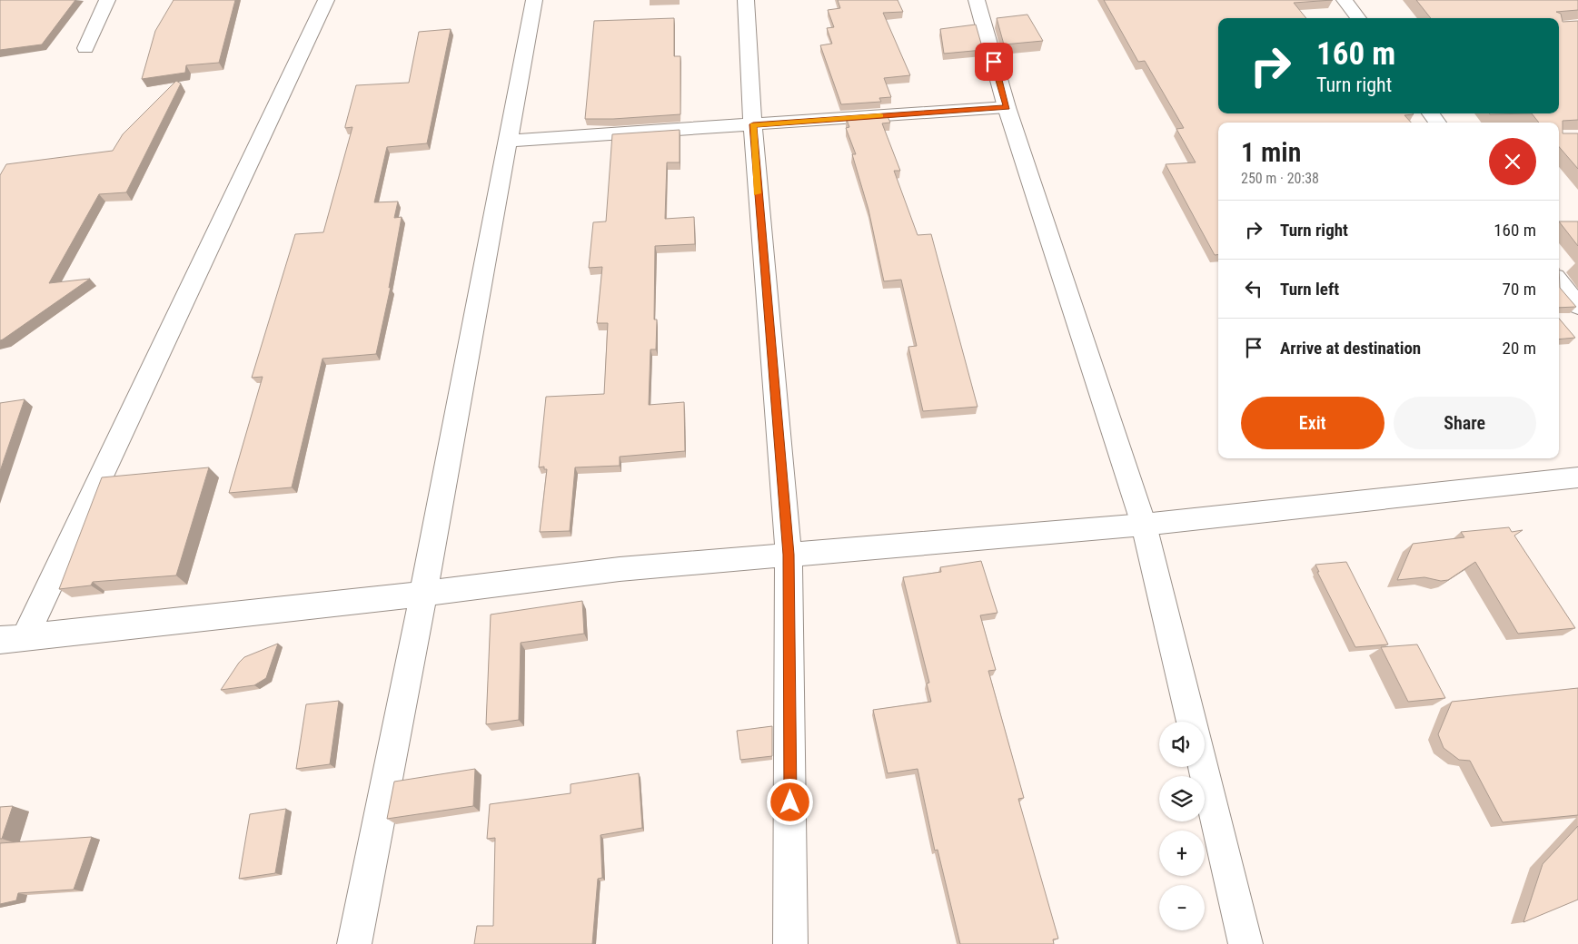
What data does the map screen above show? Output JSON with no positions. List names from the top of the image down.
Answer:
{
  "page": {
    "turn": ["160 m", "Turn right"],
    "heading": ["1 min", "250 m · 20:38"],
    "list": [
      {
        "name": "Turn right",
        "value": "160 m"
      },
      {
        "name": "Turn left",
        "value": "70 m"
      },
      {
        "name": "Arrive at destination",
        "value": "20 m"
      }
    ],
    "buttons": ["Exit", "Share"],
    "map_buttons": ["+", "−"]
  }
}
